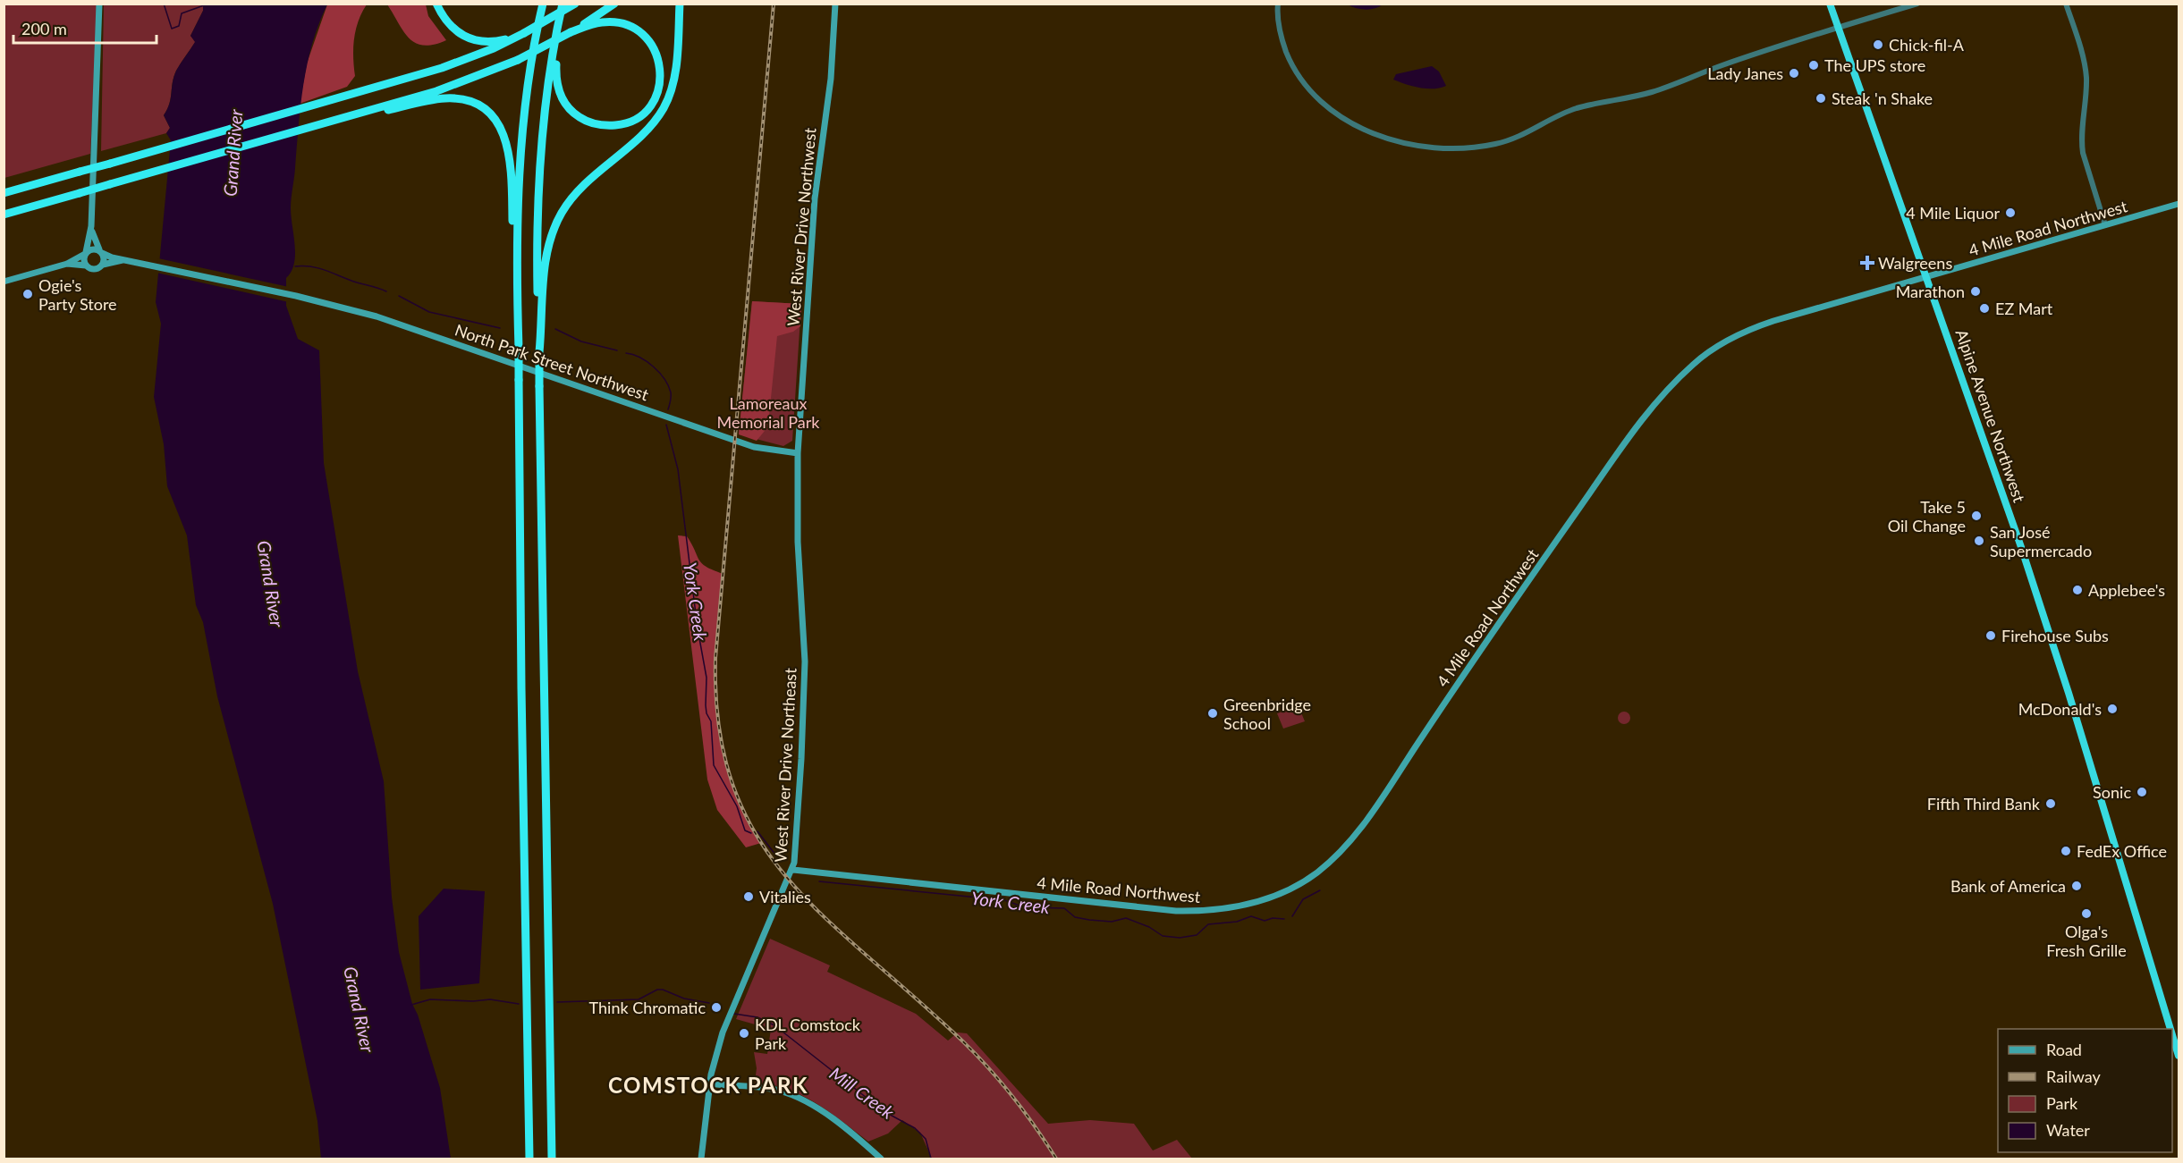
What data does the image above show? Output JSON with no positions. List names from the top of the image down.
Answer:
{
  "streets": {
    "highway": ["Alpine Avenue Northwest"],
    "main road": [
      "West River Drive Northwest",
      "4 Mile Road Northwest",
      "North Park Street Northwest",
      "West River Drive Northeast"
    ]
  },
  "crossings": [
    ["West River Drive Northwest", "North Park Street Northwest"],
    ["West River Drive Northwest", "West River Drive Northeast"],
    ["4 Mile Road Northwest", "Alpine Avenue Northwest"],
    ["4 Mile Road Northwest", "West River Drive Northeast"],
    ["North Park Street Northwest", "West River Drive Northeast"]
  ],
  "districts": ["COMSTOCK PARK"],
  "water": ["Grand River", "York Creek", "Mill Creek"],
  "parks": ["Lamoreaux Memorial Park"],
  "places": {
    "other": [
      "Chick-fil-A",
      "The UPS store",
      "Lady Janes",
      "Steak 'n Shake",
      "4 Mile Liquor",
      "Marathon",
      "Ogie's Party Store",
      "EZ Mart",
      "Take 5 Oil Change",
      "San José Supermercado",
      "Applebee's",
      "Firehouse Subs",
      "McDonald's",
      "Greenbridge School",
      "Sonic",
      "Fifth Third Bank",
      "FedEx Office",
      "Bank of America",
      "Vitalies",
      "Olga's Fresh Grille",
      "Think Chromatic",
      "KDL Comstock Park"
    ],
    "health": ["Walgreens"]
  },
  "legend": [
    "Road",
    "Railway",
    "Park",
    "Water"
  ],
  "scale_bar": "200 m"
}
